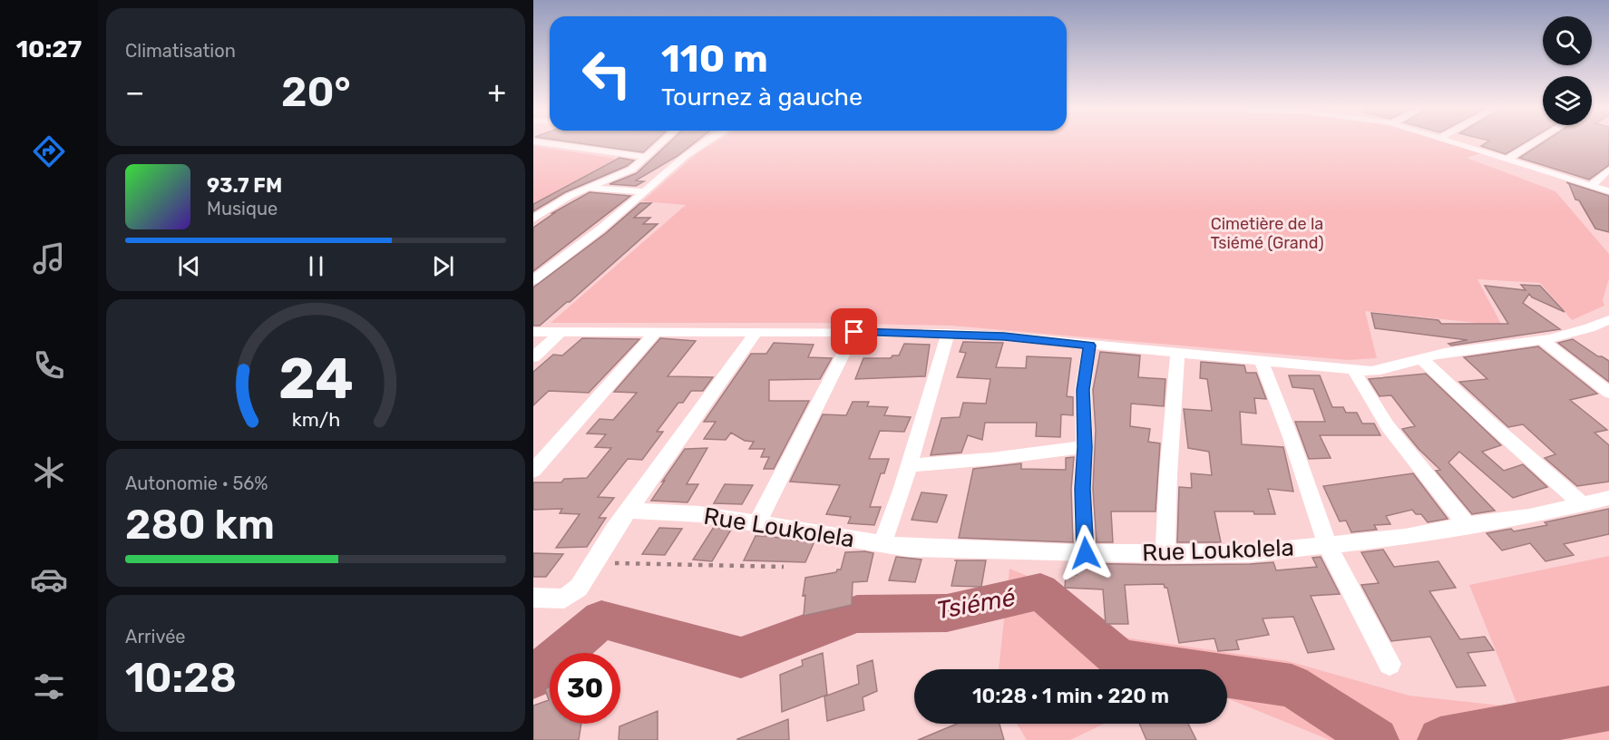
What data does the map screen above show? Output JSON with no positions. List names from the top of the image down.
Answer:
{
  "streets": {
    "street": ["Rue Loukolela"]
  },
  "water": ["Tsiémé"],
  "parks": ["Cimetière de la Tsiémé (Grand)"],
  "page": {
    "tabs": "10:27",
    "tile": [
      "Climatisation",
      ["Autonomie · 56%", "280 km"],
      ["Arrivée", "10:28"]
    ],
    "turn": ["110 m", "Tournez à gauche"],
    "heat": ["−", "20°", "+"],
    "song": ["93.7 FM", "Musique"],
    "limit": "30",
    "trip": "10:28 · 1 min · 220 m",
    "gauge": ["24", "km/h"]
  }
}
